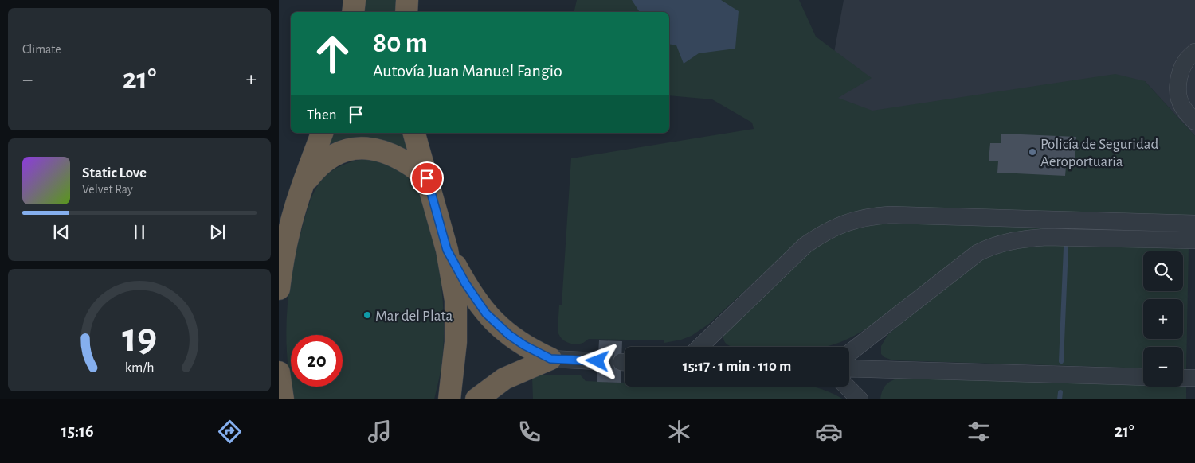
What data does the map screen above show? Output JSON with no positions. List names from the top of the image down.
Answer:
{
  "places": ["Policía de Seguridad Aeroportuaria", "Mar del Plata"],
  "page": {
    "tile": "Climate",
    "turn": ["80 m", "Autovía Juan Manuel Fangio"],
    "heat": ["−", "21°", "+"],
    "then": "Then",
    "song": ["Static Love", "Velvet Ray"],
    "map_buttons": ["+", "−"],
    "limit": "20",
    "trip": "15:17 · 1 min · 110 m",
    "tabs": ["15:16", "21°"],
    "gauge": ["19", "km/h"]
  }
}
